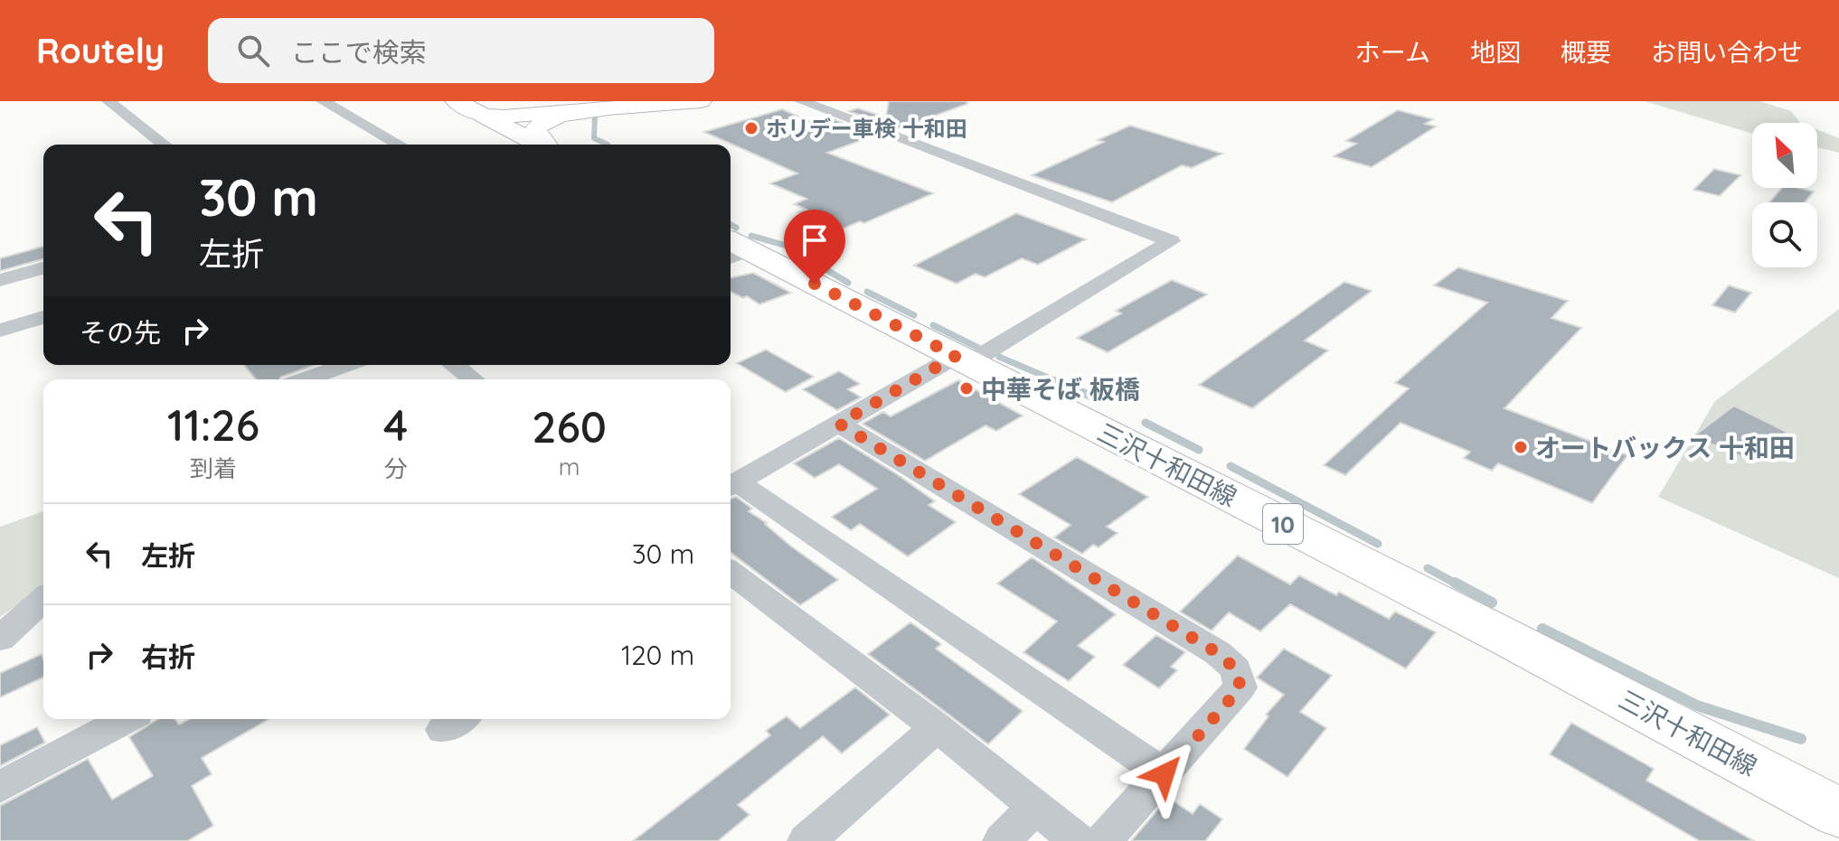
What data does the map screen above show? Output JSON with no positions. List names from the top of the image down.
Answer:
{
  "streets": {
    "main road": ["三沢十和田線", "10"]
  },
  "places": ["ホリデー車検 十和田", "中華そば 板橋", "オートバックス 十和田"],
  "north": "top left",
  "page": {
    "header": "Routely",
    "search": "ここで検索",
    "nav": [
      "ホーム",
      "地図",
      "概要",
      "お問い合わせ"
    ],
    "turn": ["30 m", "左折"],
    "then": "その先",
    "eta": [
      "11:26",
      "到着",
      "4",
      "分",
      "260",
      "m"
    ],
    "list": [
      {
        "name": "左折",
        "value": "30 m"
      },
      {
        "name": "右折",
        "value": "120 m"
      }
    ]
  }
}
